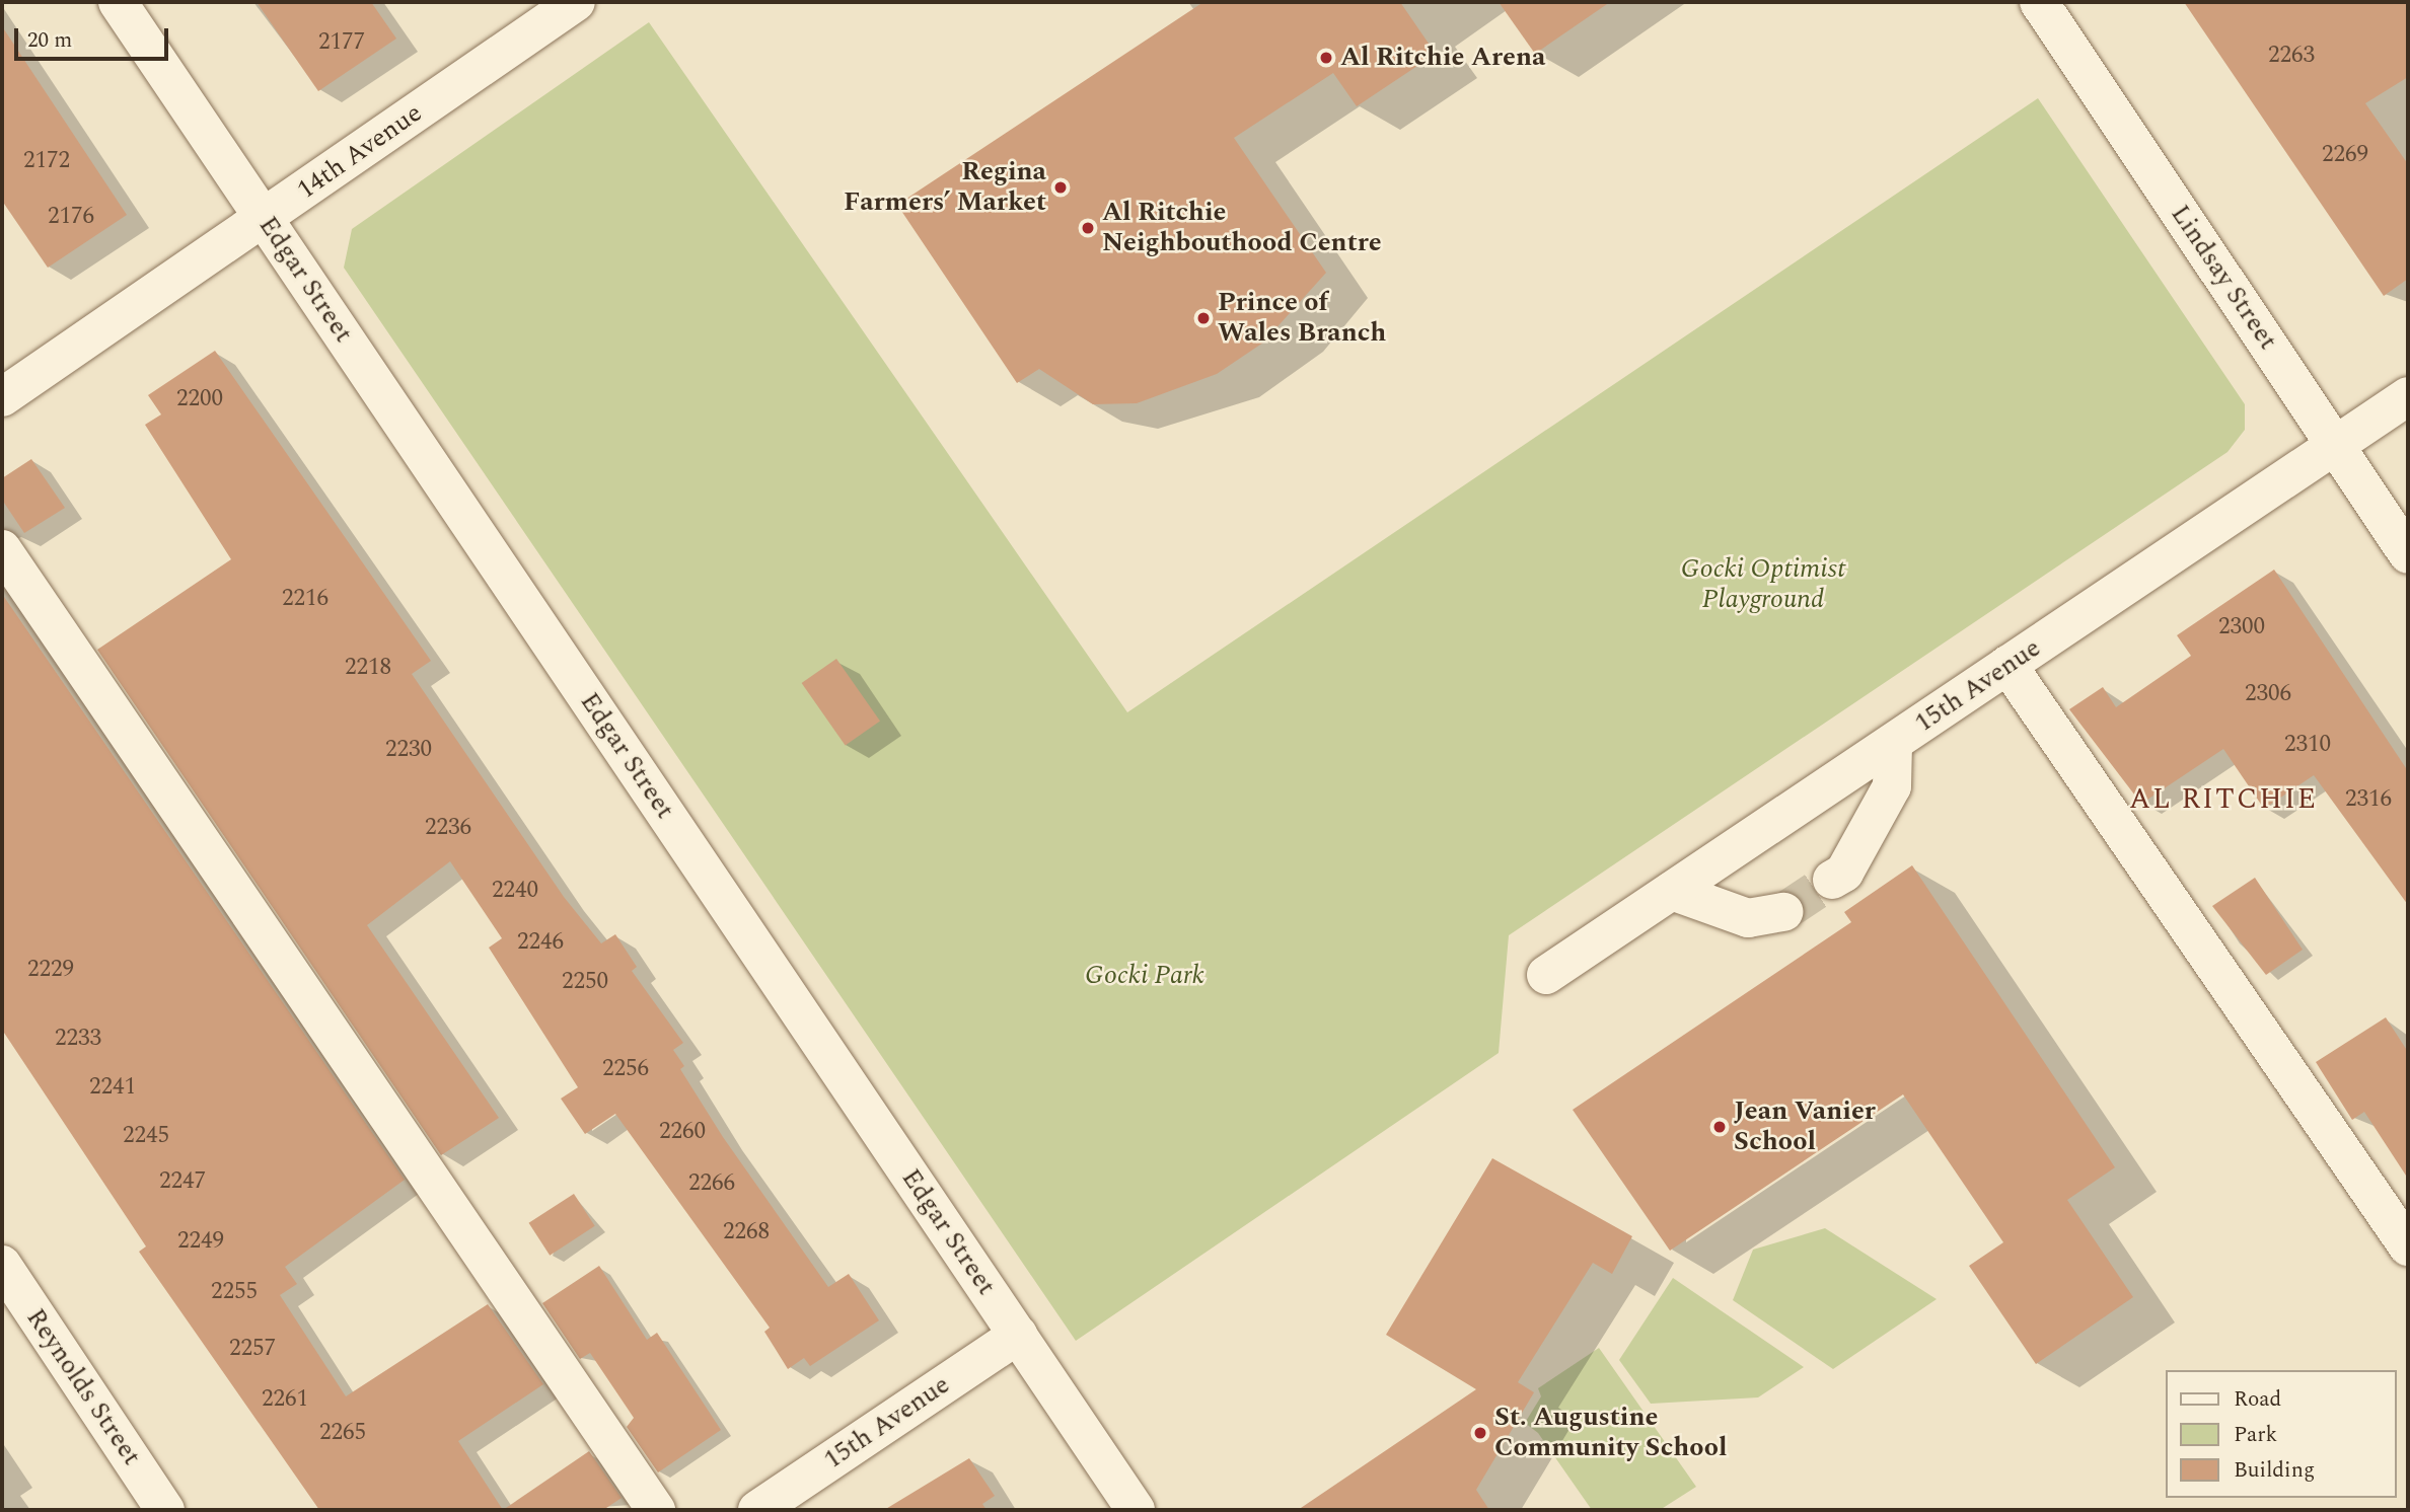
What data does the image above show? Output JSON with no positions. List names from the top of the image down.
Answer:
{
  "streets": {
    "street": [
      "14th Avenue",
      "Lindsay Street",
      "Edgar Street",
      "15th Avenue",
      "Reynolds Street"
    ]
  },
  "crossings": [
    ["14th Avenue", "Edgar Street"],
    ["Lindsay Street", "15th Avenue"],
    ["Edgar Street", "15th Avenue"]
  ],
  "districts": ["AL RITCHIE"],
  "parks": ["Gocki Optimist Playground", "Gocki Park"],
  "places": [
    "Al Ritchie Arena",
    "Regina Farmers’ Market",
    "Al Ritchie Neighbouthood Centre",
    "Prince of Wales Branch",
    "Jean Vanier School",
    "St. Augustine Community School"
  ],
  "house_numbers": [
    "2177",
    "2263",
    "2269",
    "2172",
    "2176",
    "2200",
    "2216",
    "2300",
    "2218",
    "2306",
    "2310",
    "2230",
    "2316",
    "2236",
    "2240",
    "2246",
    "2229",
    "2250",
    "2233",
    "2256",
    "2241",
    "2260",
    "2245",
    "2247",
    "2266",
    "2268",
    "2249",
    "2255",
    "2257",
    "2261",
    "2265"
  ],
  "legend": ["Road", "Park", "Building"],
  "scale_bar": "20 m"
}
